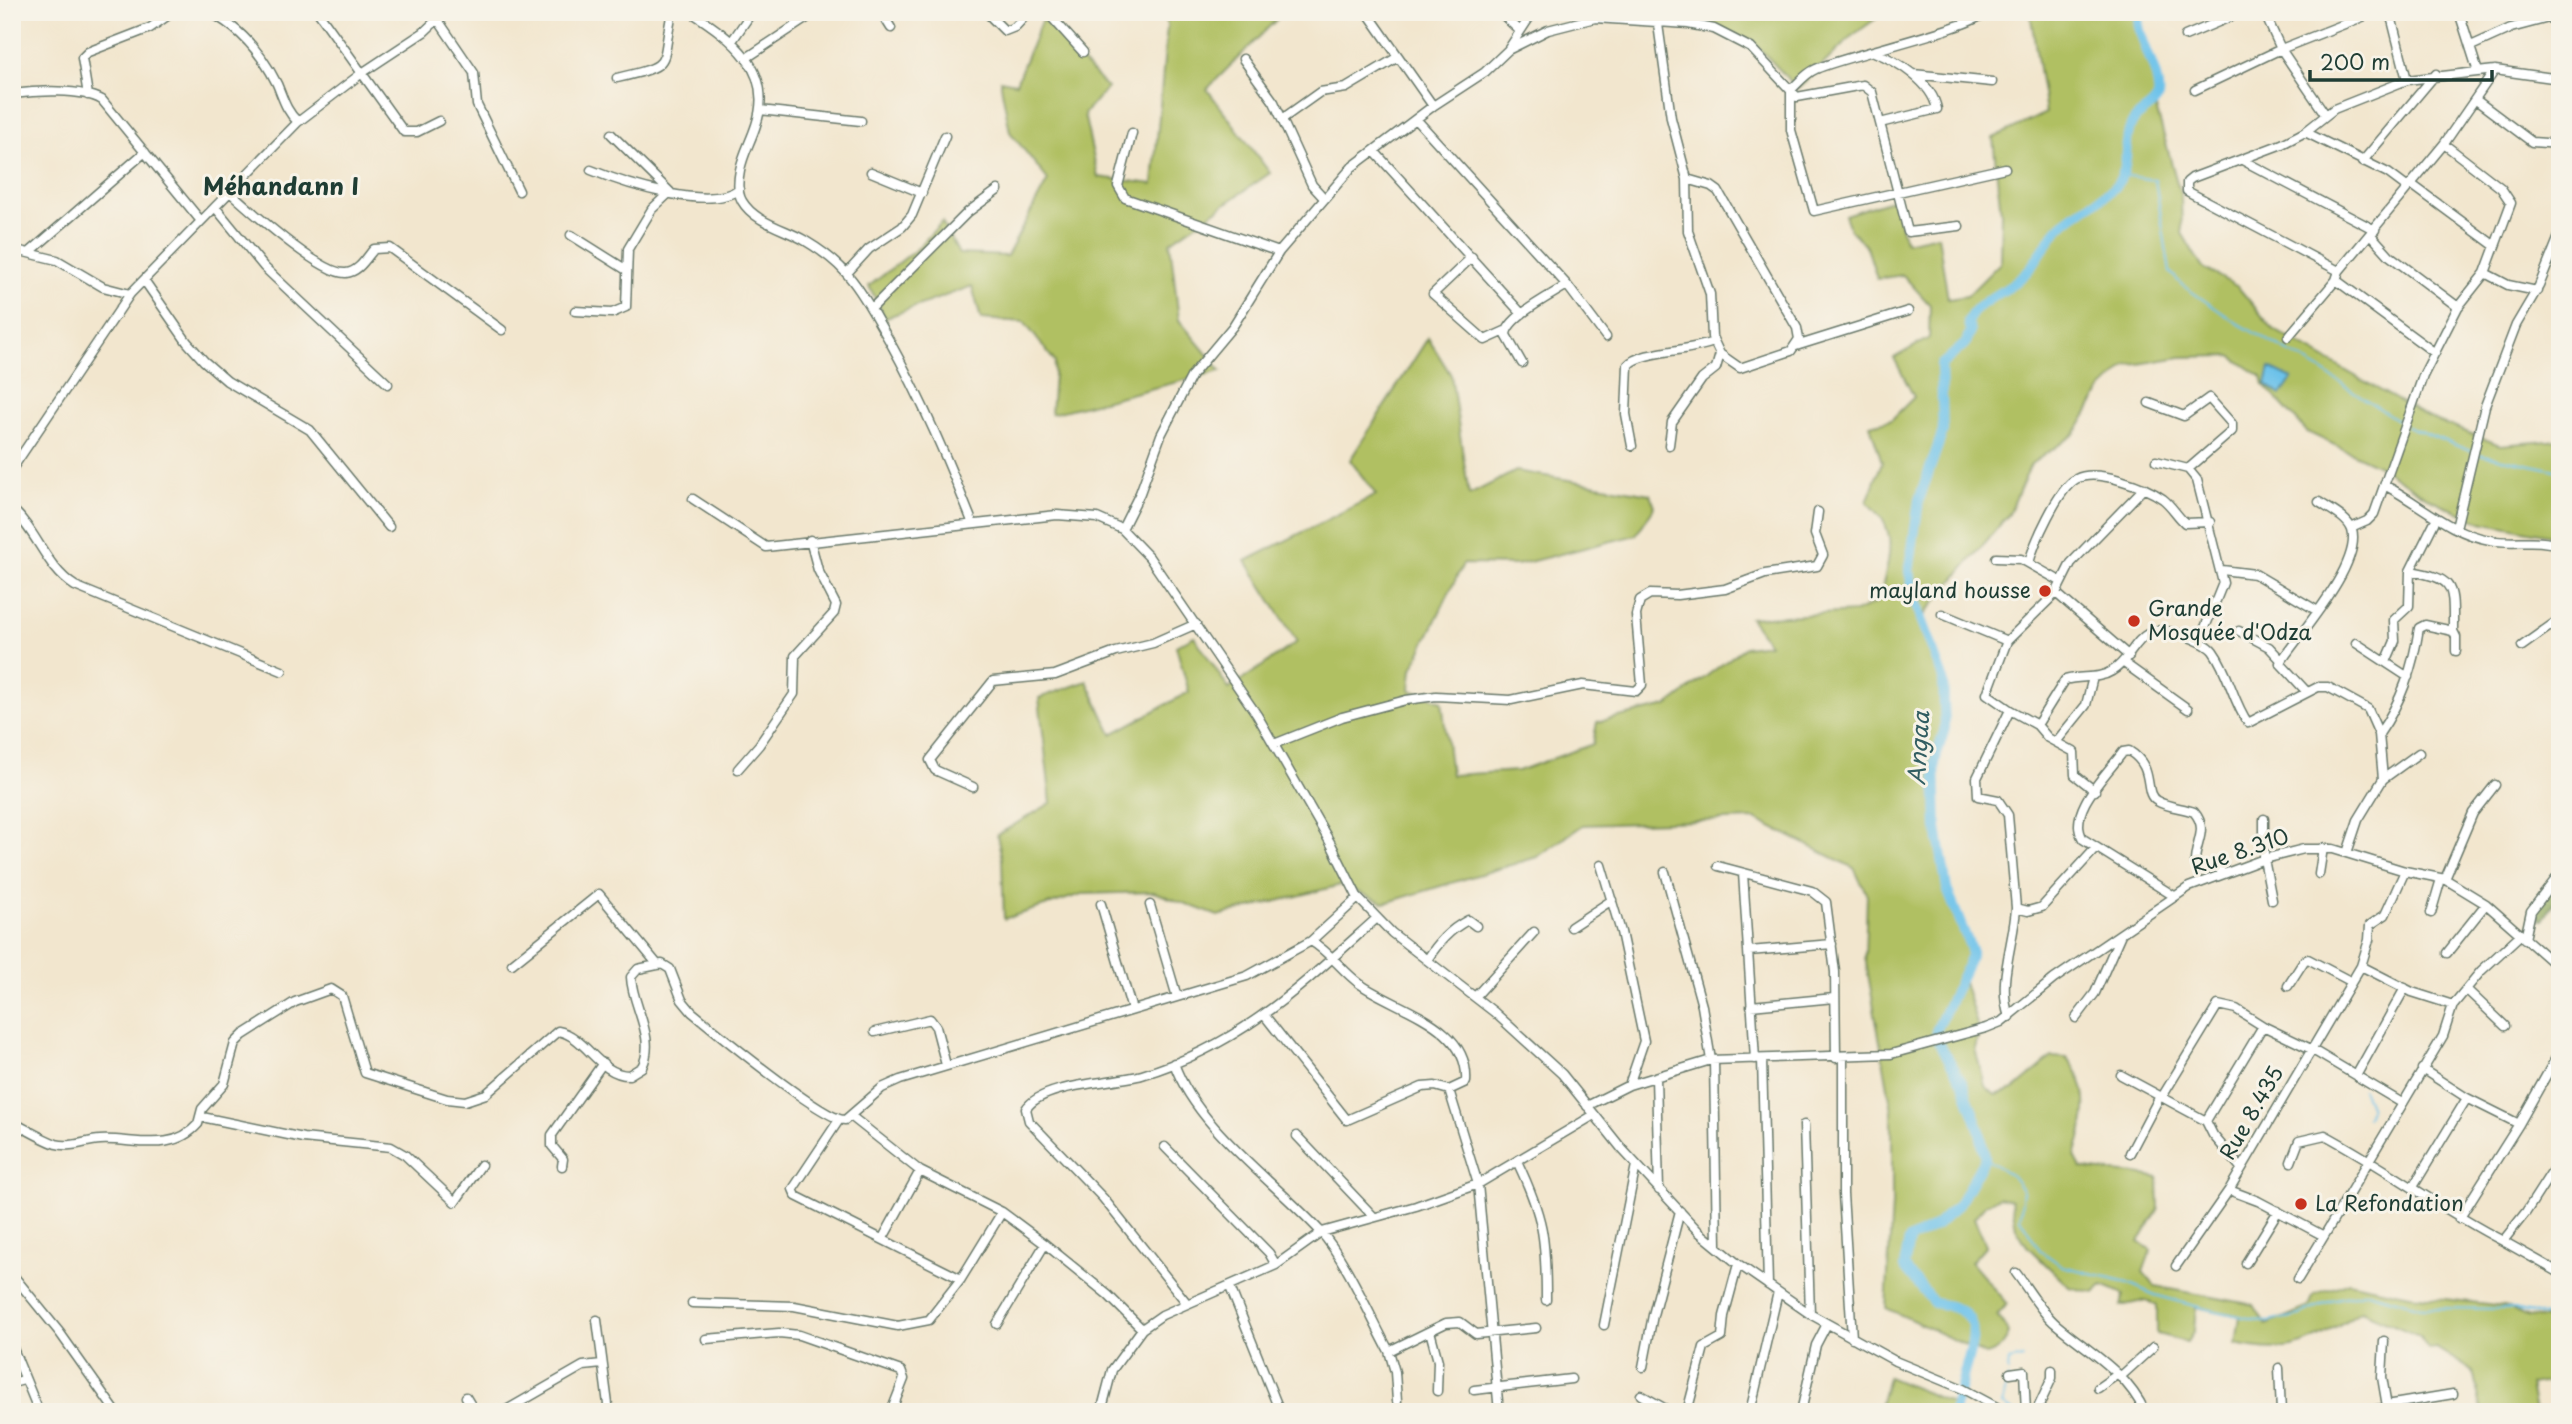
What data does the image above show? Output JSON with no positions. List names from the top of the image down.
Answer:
{
  "streets": {
    "street": ["Rue 8.310", "Rue 8.435"]
  },
  "districts": ["Méhandann I"],
  "water": ["Angaa"],
  "places": ["mayland housse", "Grande Mosquée d'Odza", "La Refondation"],
  "scale_bar": "200 m"
}
